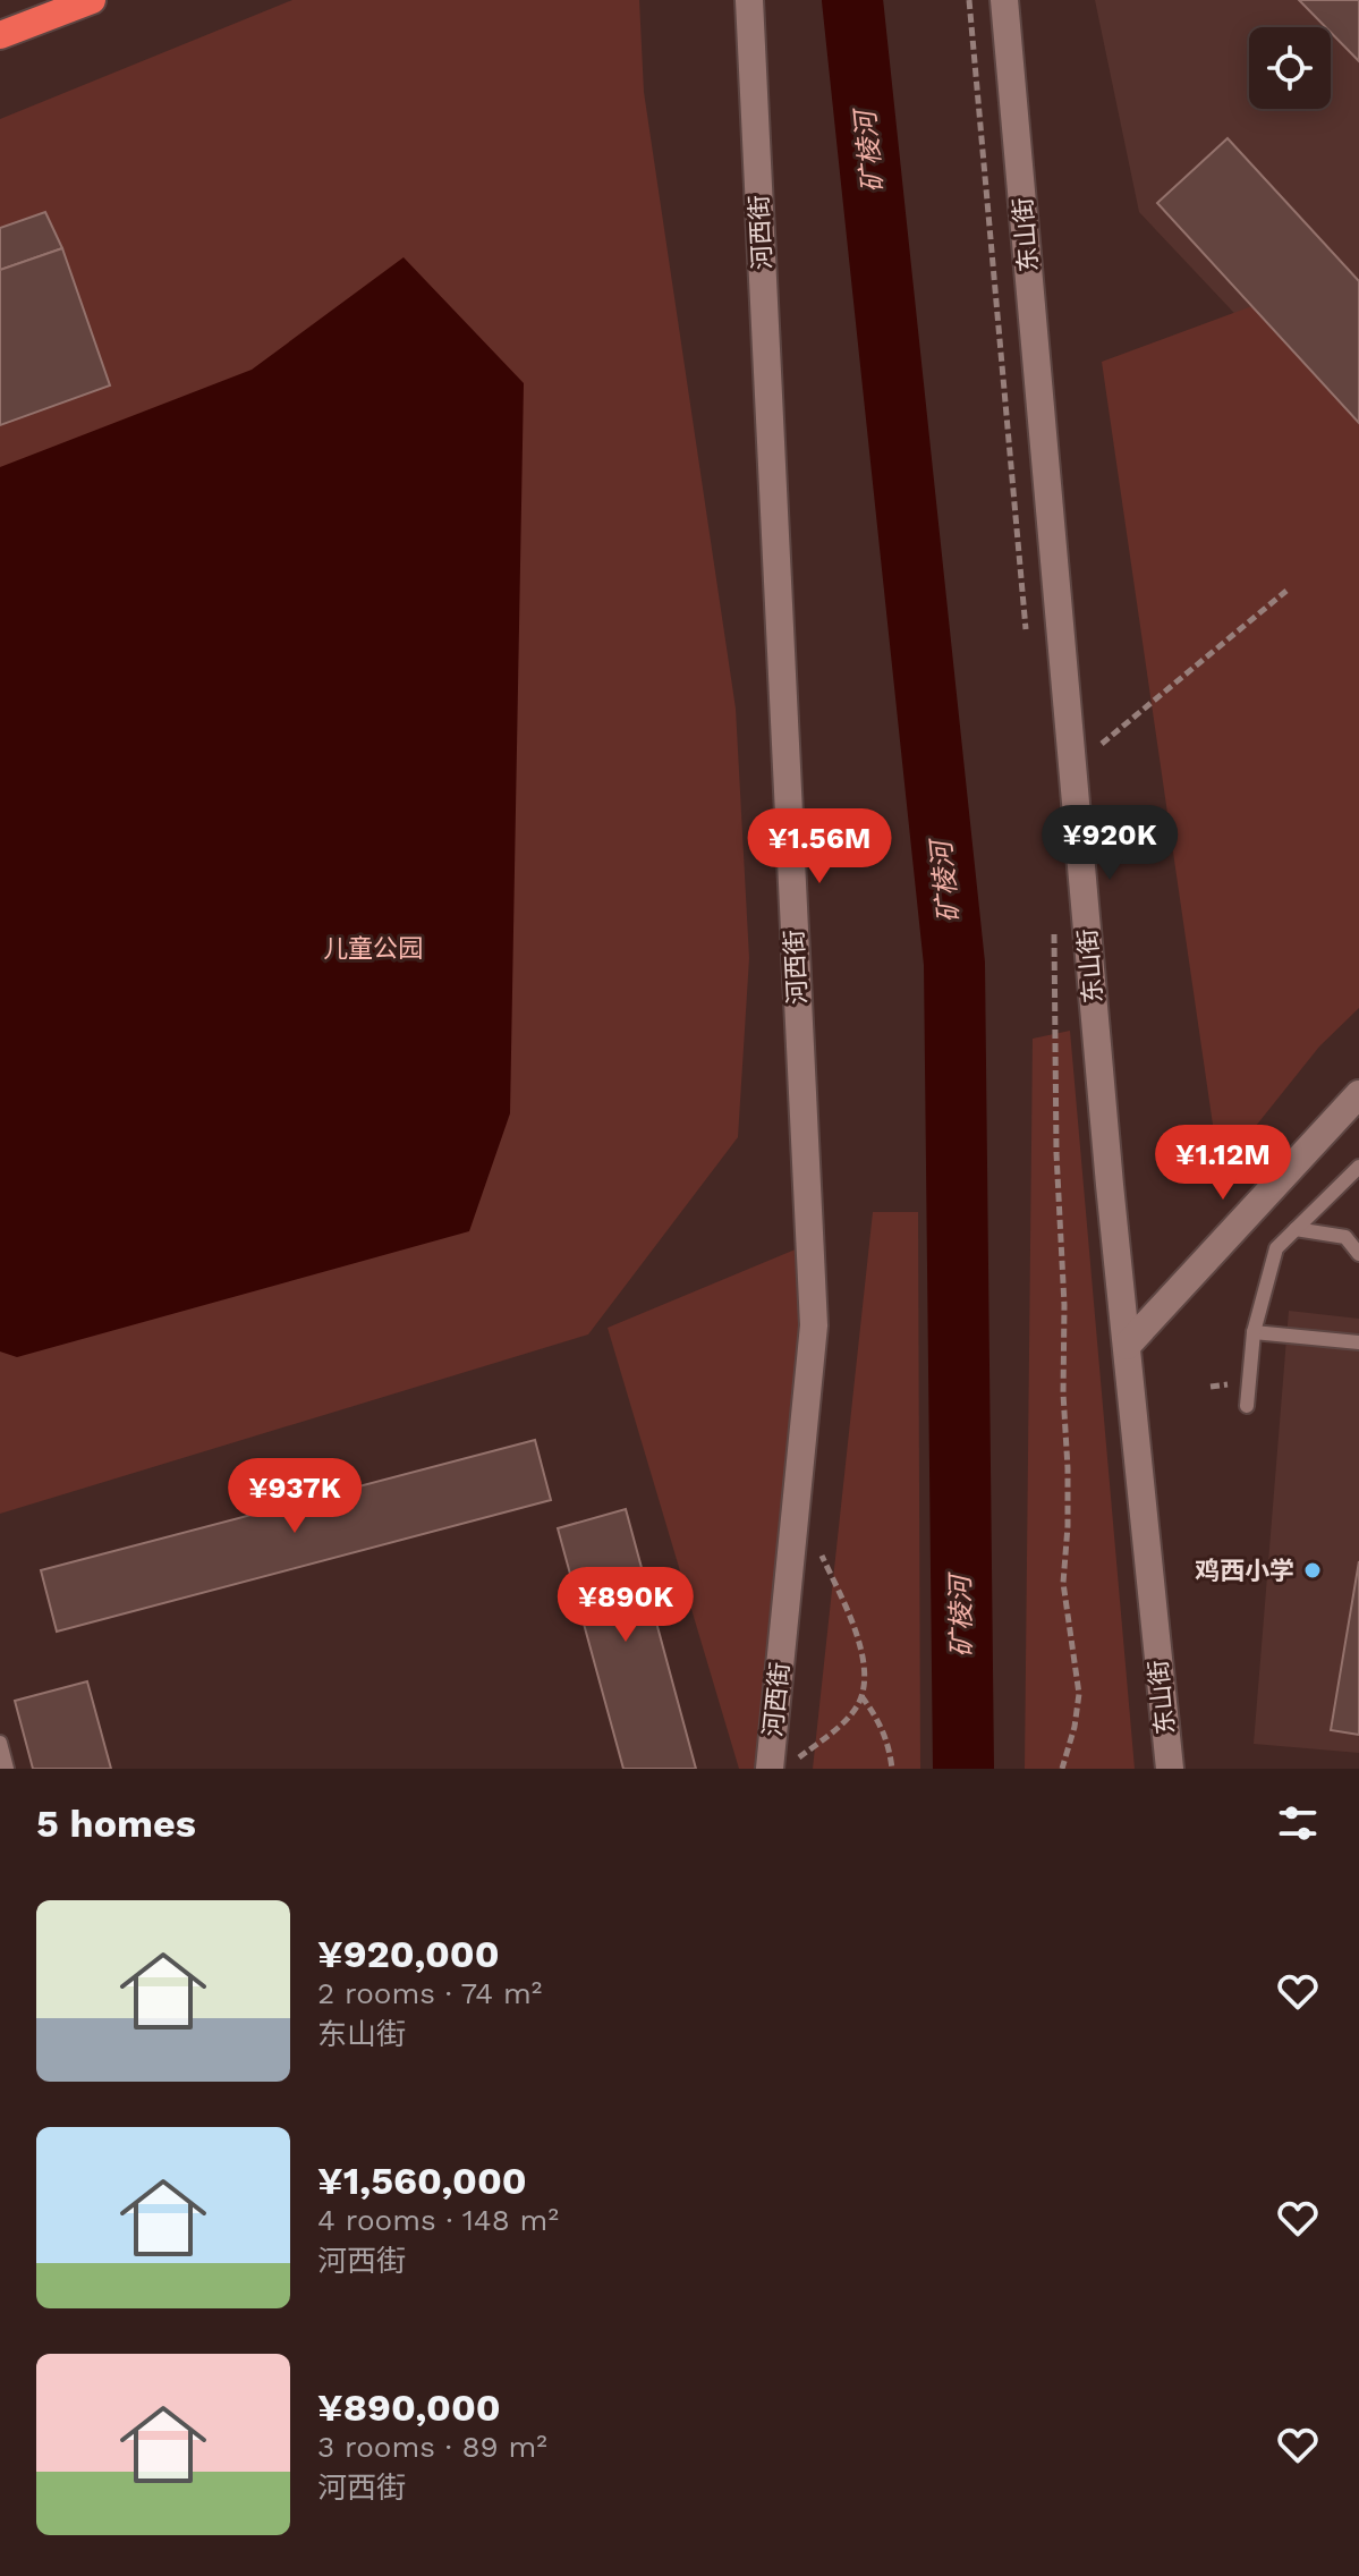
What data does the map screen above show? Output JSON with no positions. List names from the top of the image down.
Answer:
{
  "streets": {
    "street": ["河西街", "东山街"]
  },
  "water": ["矿棱河"],
  "parks": ["儿童公园"],
  "places": ["鸡西小学"],
  "page": {
    "price": [
      "¥920K",
      "¥1.56M",
      "¥1.12M",
      "¥937K",
      "¥890K"
    ],
    "heading": "5 homes",
    "list": [
      {
        "name": "¥920,000",
        "note": "2 rooms · 74 m² · 东山街"
      },
      {
        "name": "¥1,560,000",
        "note": "4 rooms · 148 m² · 河西街"
      },
      {
        "name": "¥890,000",
        "note": "3 rooms · 89 m² · 河西街"
      }
    ]
  }
}
